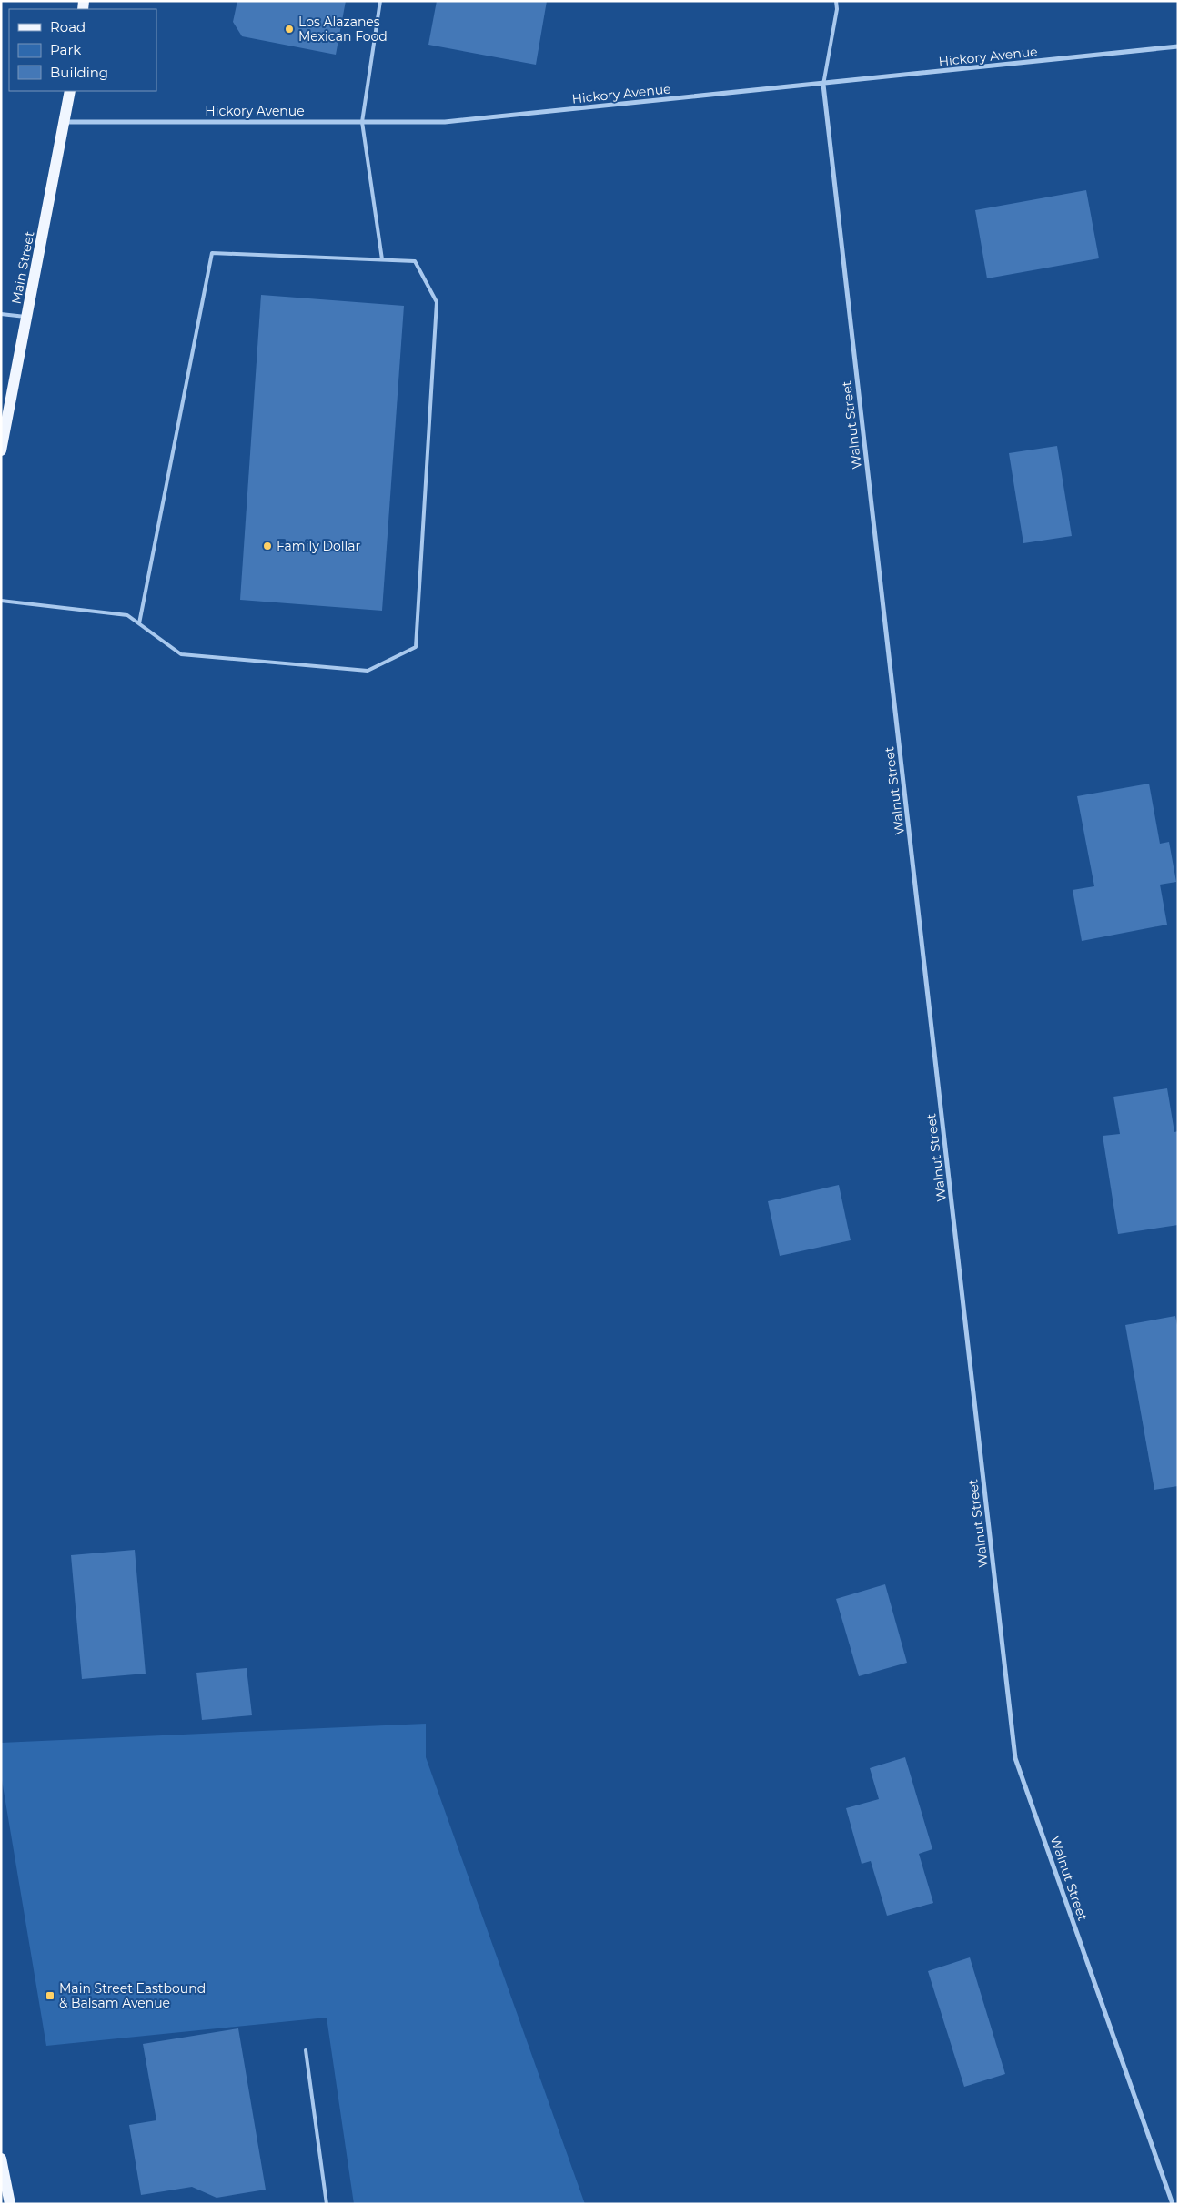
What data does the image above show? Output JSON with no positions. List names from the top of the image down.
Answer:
{
  "streets": {
    "main road": ["Main Street"],
    "street": ["Hickory Avenue", "Walnut Street"]
  },
  "crossings": [
    ["Hickory Avenue", "Main Street"],
    ["Hickory Avenue", "Walnut Street"]
  ],
  "places": {
    "other": ["Los Alazanes Mexican Food", "Family Dollar"],
    "transit": ["Main Street Eastbound & Balsam Avenue"]
  },
  "legend": ["Road", "Park", "Building"]
}
